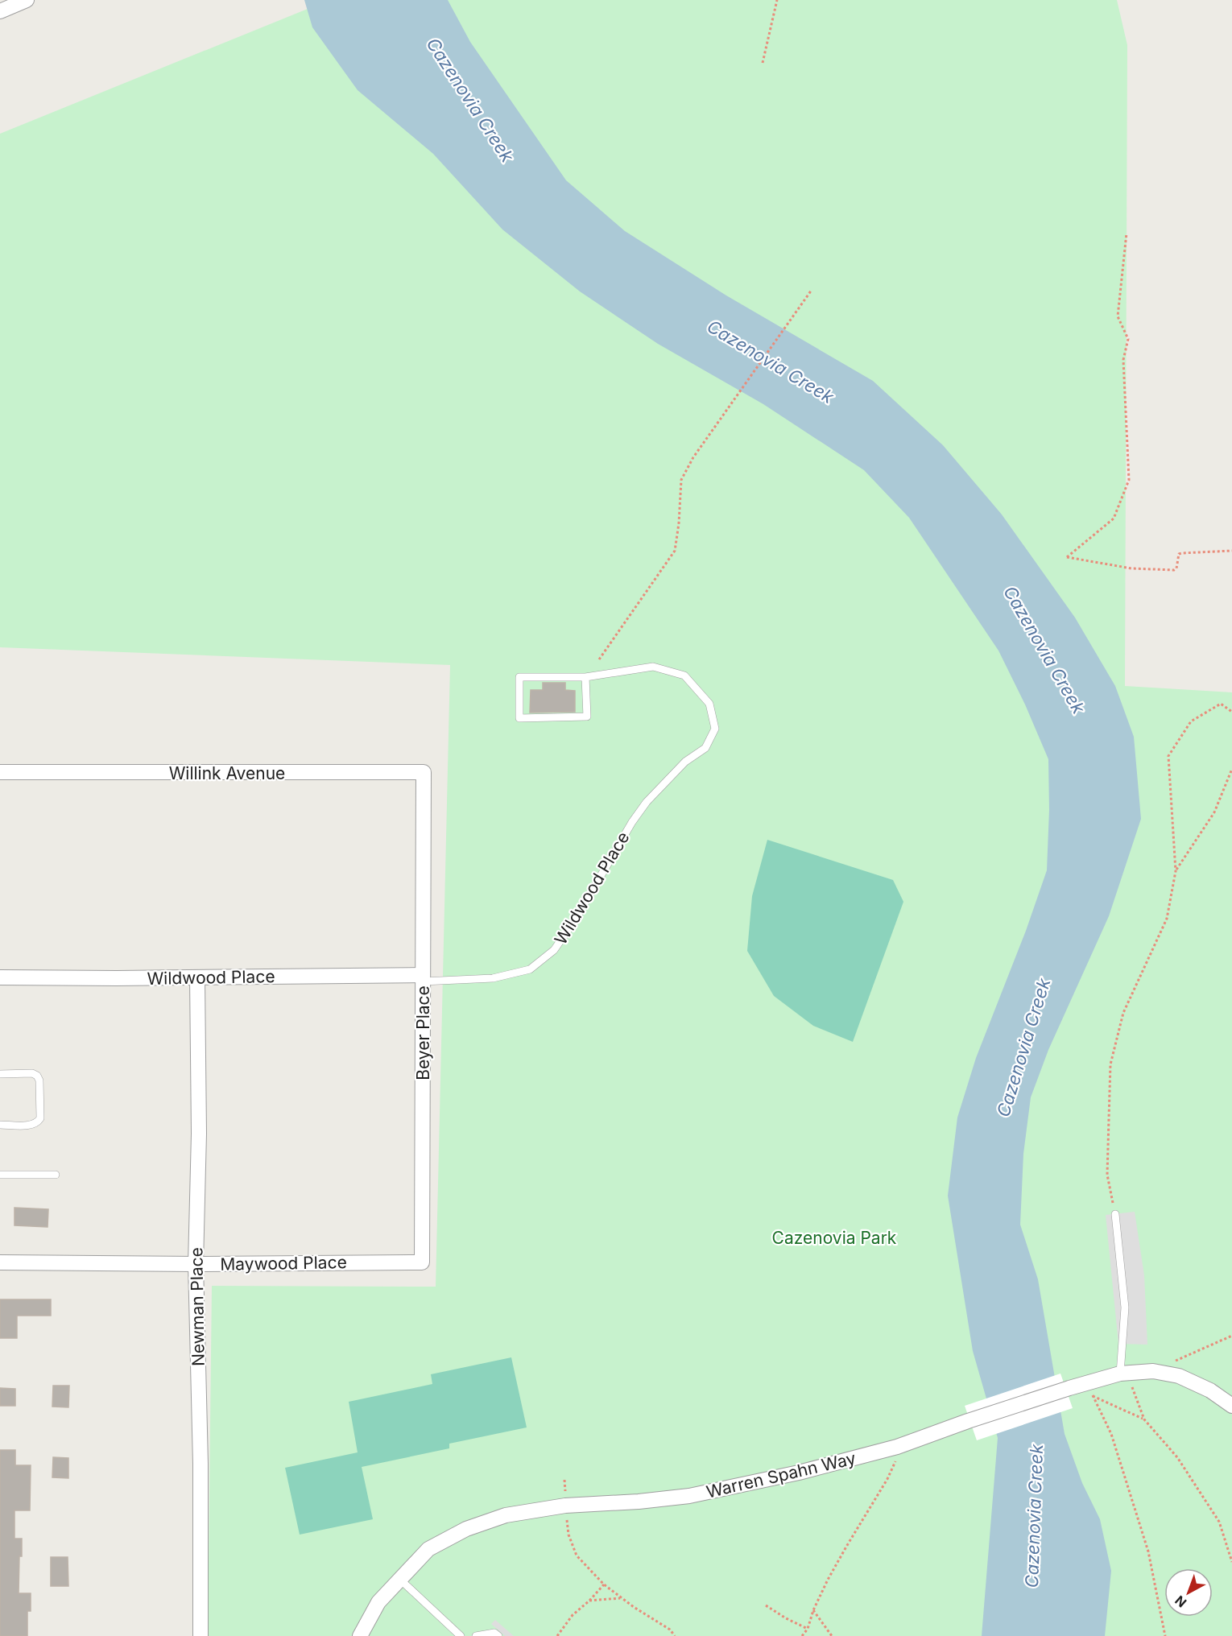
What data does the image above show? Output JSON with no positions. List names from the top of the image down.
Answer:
{
  "streets": {
    "street": [
      "Willink Avenue",
      "Wildwood Place",
      "Beyer Place",
      "Maywood Place",
      "Newman Place",
      "Warren Spahn Way"
    ]
  },
  "crossings": [
    ["Willink Avenue", "Beyer Place"],
    ["Wildwood Place", "Beyer Place"],
    ["Wildwood Place", "Newman Place"],
    ["Beyer Place", "Maywood Place"],
    ["Maywood Place", "Newman Place"]
  ],
  "water": ["Cazenovia Creek"],
  "parks": ["Cazenovia Park"],
  "north": "bottom left"
}
